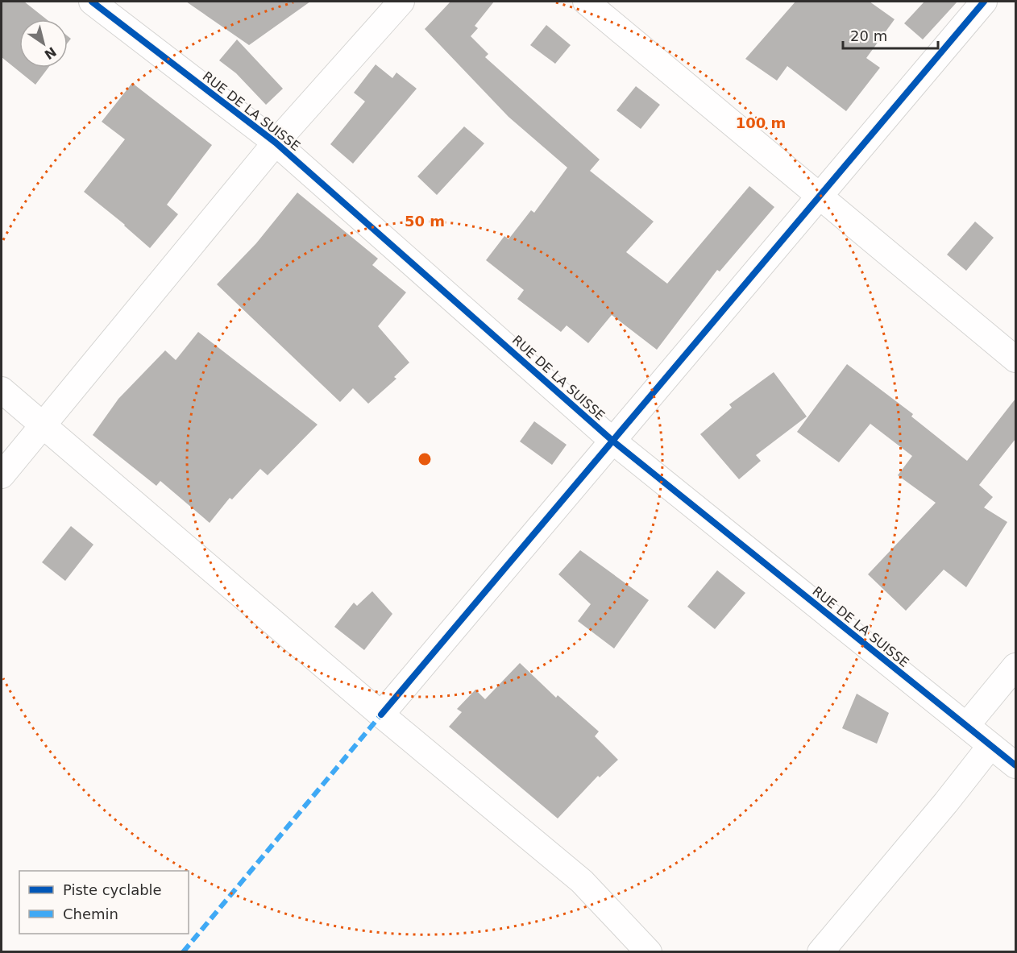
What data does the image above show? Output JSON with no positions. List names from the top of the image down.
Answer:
{
  "streets": {
    "street": ["RUE DE LA SUISSE"]
  },
  "legend": ["Piste cyclable", "Chemin"],
  "scale_bar": "20 m",
  "north": "bottom right",
  "rings": ["100 m", "50 m"]
}
